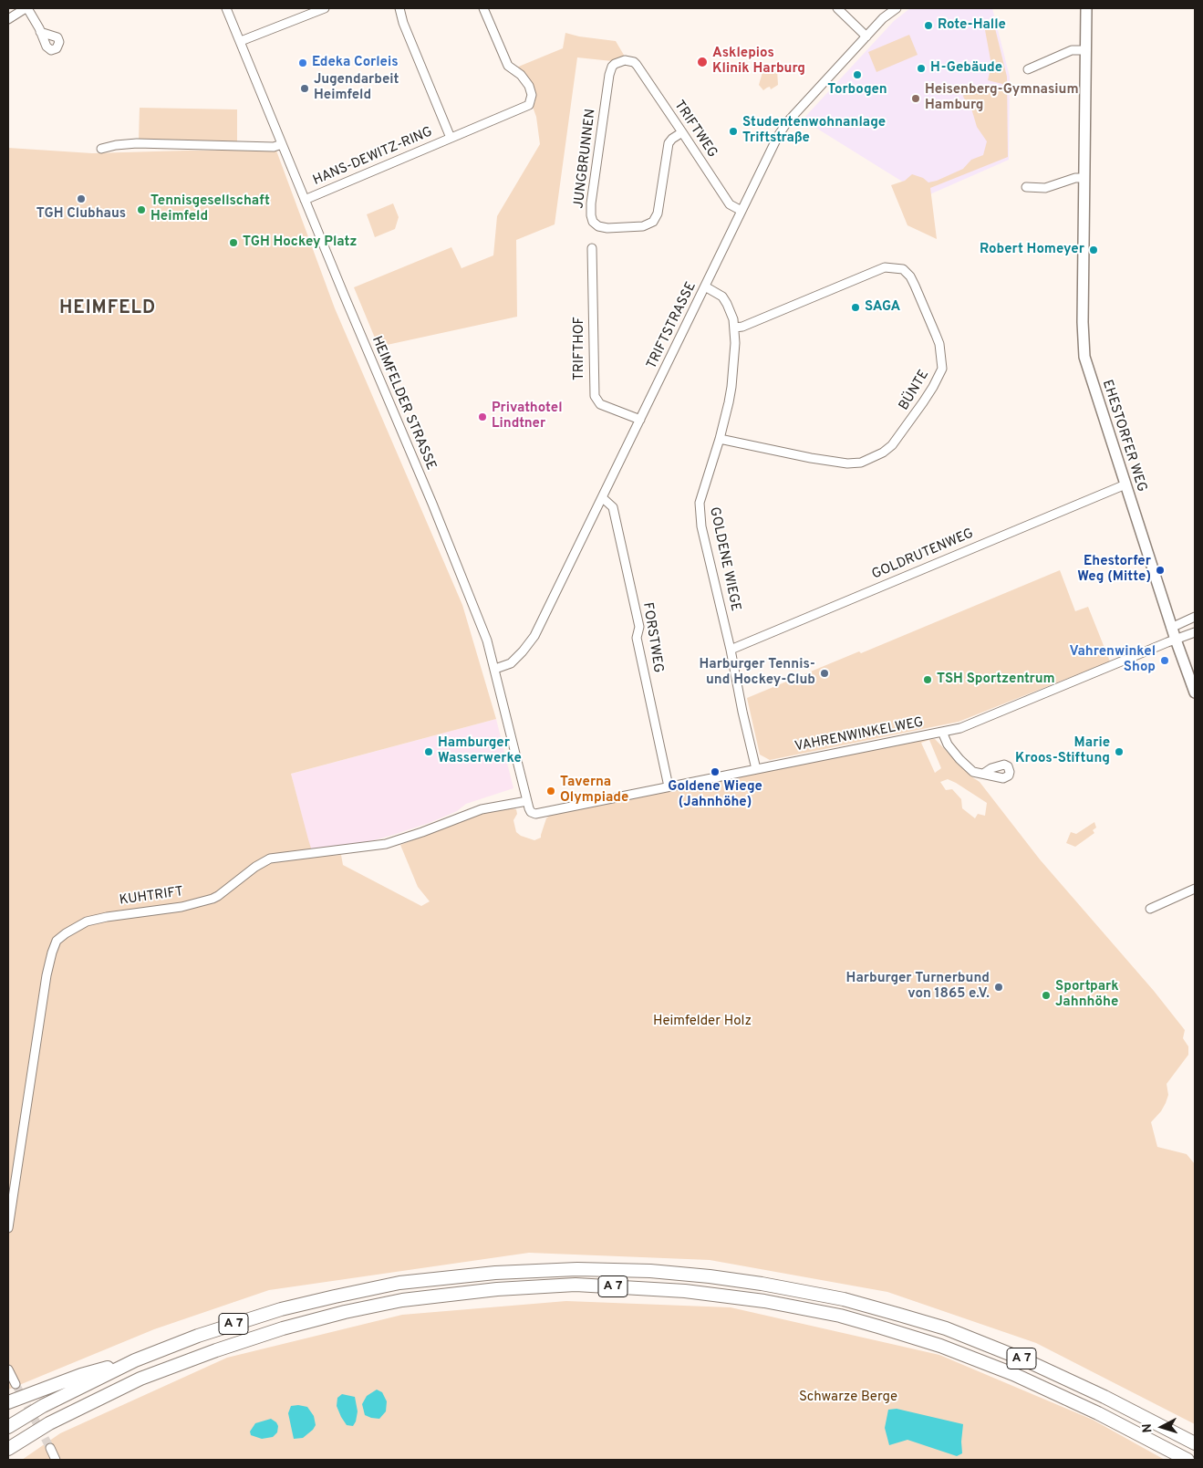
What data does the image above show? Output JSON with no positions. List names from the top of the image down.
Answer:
{
  "streets": {
    "highway": ["A 7"],
    "main road": ["EHESTORFER WEG"],
    "street": [
      "TRIFTWEG",
      "HANS-DEWITZ-RING",
      "JUNGBRUNNEN",
      "TRIFTSTRASSE",
      "TRIFTHOF",
      "BÜNTE",
      "HEIMFELDER STRASSE",
      "GOLDRUTENWEG",
      "GOLDENE WIEGE",
      "FORSTWEG",
      "VAHRENWINKELWEG",
      "KUHTRIFT"
    ]
  },
  "crossings": [
    ["TRIFTWEG", "JUNGBRUNNEN"],
    ["TRIFTWEG", "TRIFTSTRASSE"],
    ["HANS-DEWITZ-RING", "HEIMFELDER STRASSE"],
    ["TRIFTSTRASSE", "TRIFTHOF"],
    ["TRIFTSTRASSE", "HEIMFELDER STRASSE"],
    ["TRIFTSTRASSE", "GOLDENE WIEGE"],
    ["TRIFTSTRASSE", "FORSTWEG"],
    ["BÜNTE", "GOLDENE WIEGE"],
    ["HEIMFELDER STRASSE", "VAHRENWINKELWEG"],
    ["HEIMFELDER STRASSE", "KUHTRIFT"],
    ["EHESTORFER WEG", "GOLDRUTENWEG"],
    ["EHESTORFER WEG", "VAHRENWINKELWEG"],
    ["GOLDRUTENWEG", "GOLDENE WIEGE"],
    ["GOLDENE WIEGE", "VAHRENWINKELWEG"],
    ["FORSTWEG", "VAHRENWINKELWEG"]
  ],
  "districts": ["HEIMFELD"],
  "parks": ["Heimfelder Holz", "Schwarze Berge"],
  "places": [
    "Rote-Halle",
    "Asklepios Klinik Harburg",
    "Edeka Corleis",
    "H-Gebäude",
    "Torbogen",
    "Jugendarbeit Heimfeld",
    "Heisenberg-Gymnasium Hamburg",
    "Studentenwohnanlage Triftstraße",
    "TGH Clubhaus",
    "Tennisgesellschaft Heimfeld",
    "TGH Hockey Platz",
    "Robert Homeyer",
    "SAGA",
    "Privathotel Lindtner",
    "Ehestorfer Weg (Mitte)",
    "Vahrenwinkel Shop",
    "Harburger Tennis- und Hockey-Club",
    "TSH Sportzentrum",
    "Hamburger Wasserwerke",
    "Marie Kroos-Stiftung",
    "Goldene Wiege (Jahnhöhe)",
    "Taverna Olympiade",
    "Harburger Turnerbund von 1865 e.V.",
    "Sportpark Jahnhöhe"
  ],
  "north": "left"
}
